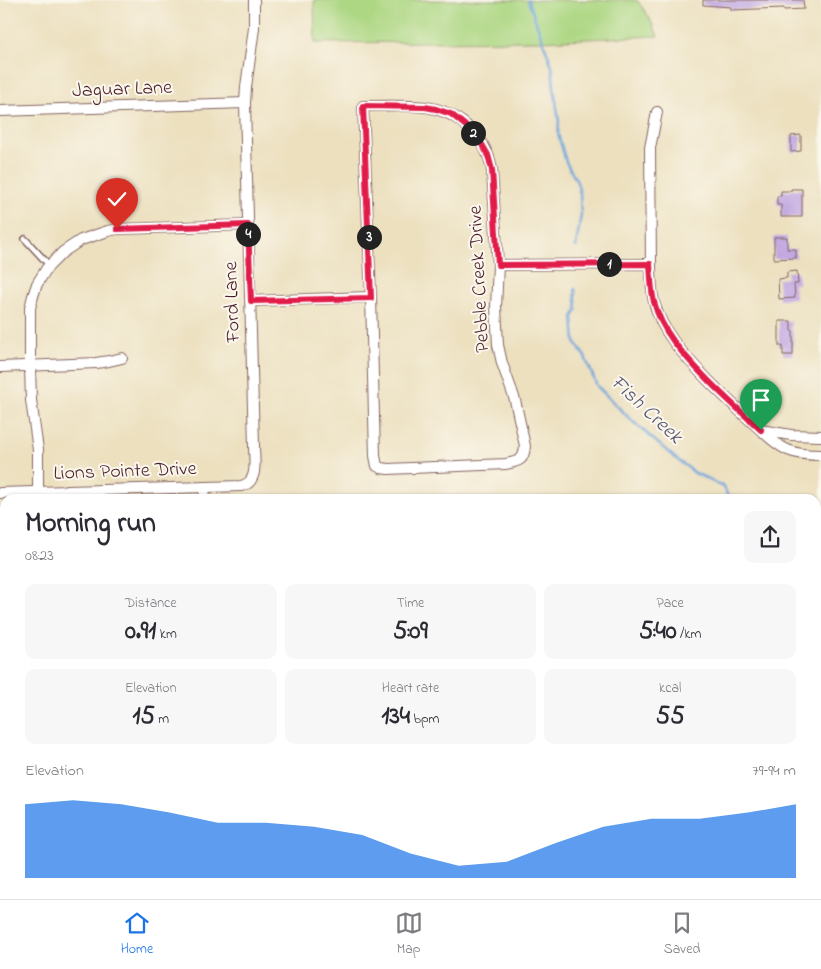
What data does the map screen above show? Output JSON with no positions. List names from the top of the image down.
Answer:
{
  "streets": {
    "street": [
      "Jaguar Lane",
      "Pebble Creek Drive",
      "Ford Lane",
      "Lions Pointe Drive"
    ]
  },
  "crossings": [
    ["Jaguar Lane", "Ford Lane"],
    ["Ford Lane", "Lions Pointe Drive"]
  ],
  "water": ["Fish Creek"],
  "page": {
    "pins": [
      "2",
      "4",
      "3",
      "1"
    ],
    "heading": ["Morning run", "08:23"],
    "stats": [
      ["Distance", "0.91 km"],
      ["Time", "5:09"],
      ["Pace", "5:40 /km"],
      ["Elevation", "15 m"],
      ["Heart rate", "134 bpm"],
      ["kcal", "55"]
    ],
    "chart": ["Elevation", "79–94 m"],
    "tabs": ["Home", "Map", "Saved"]
  }
}
